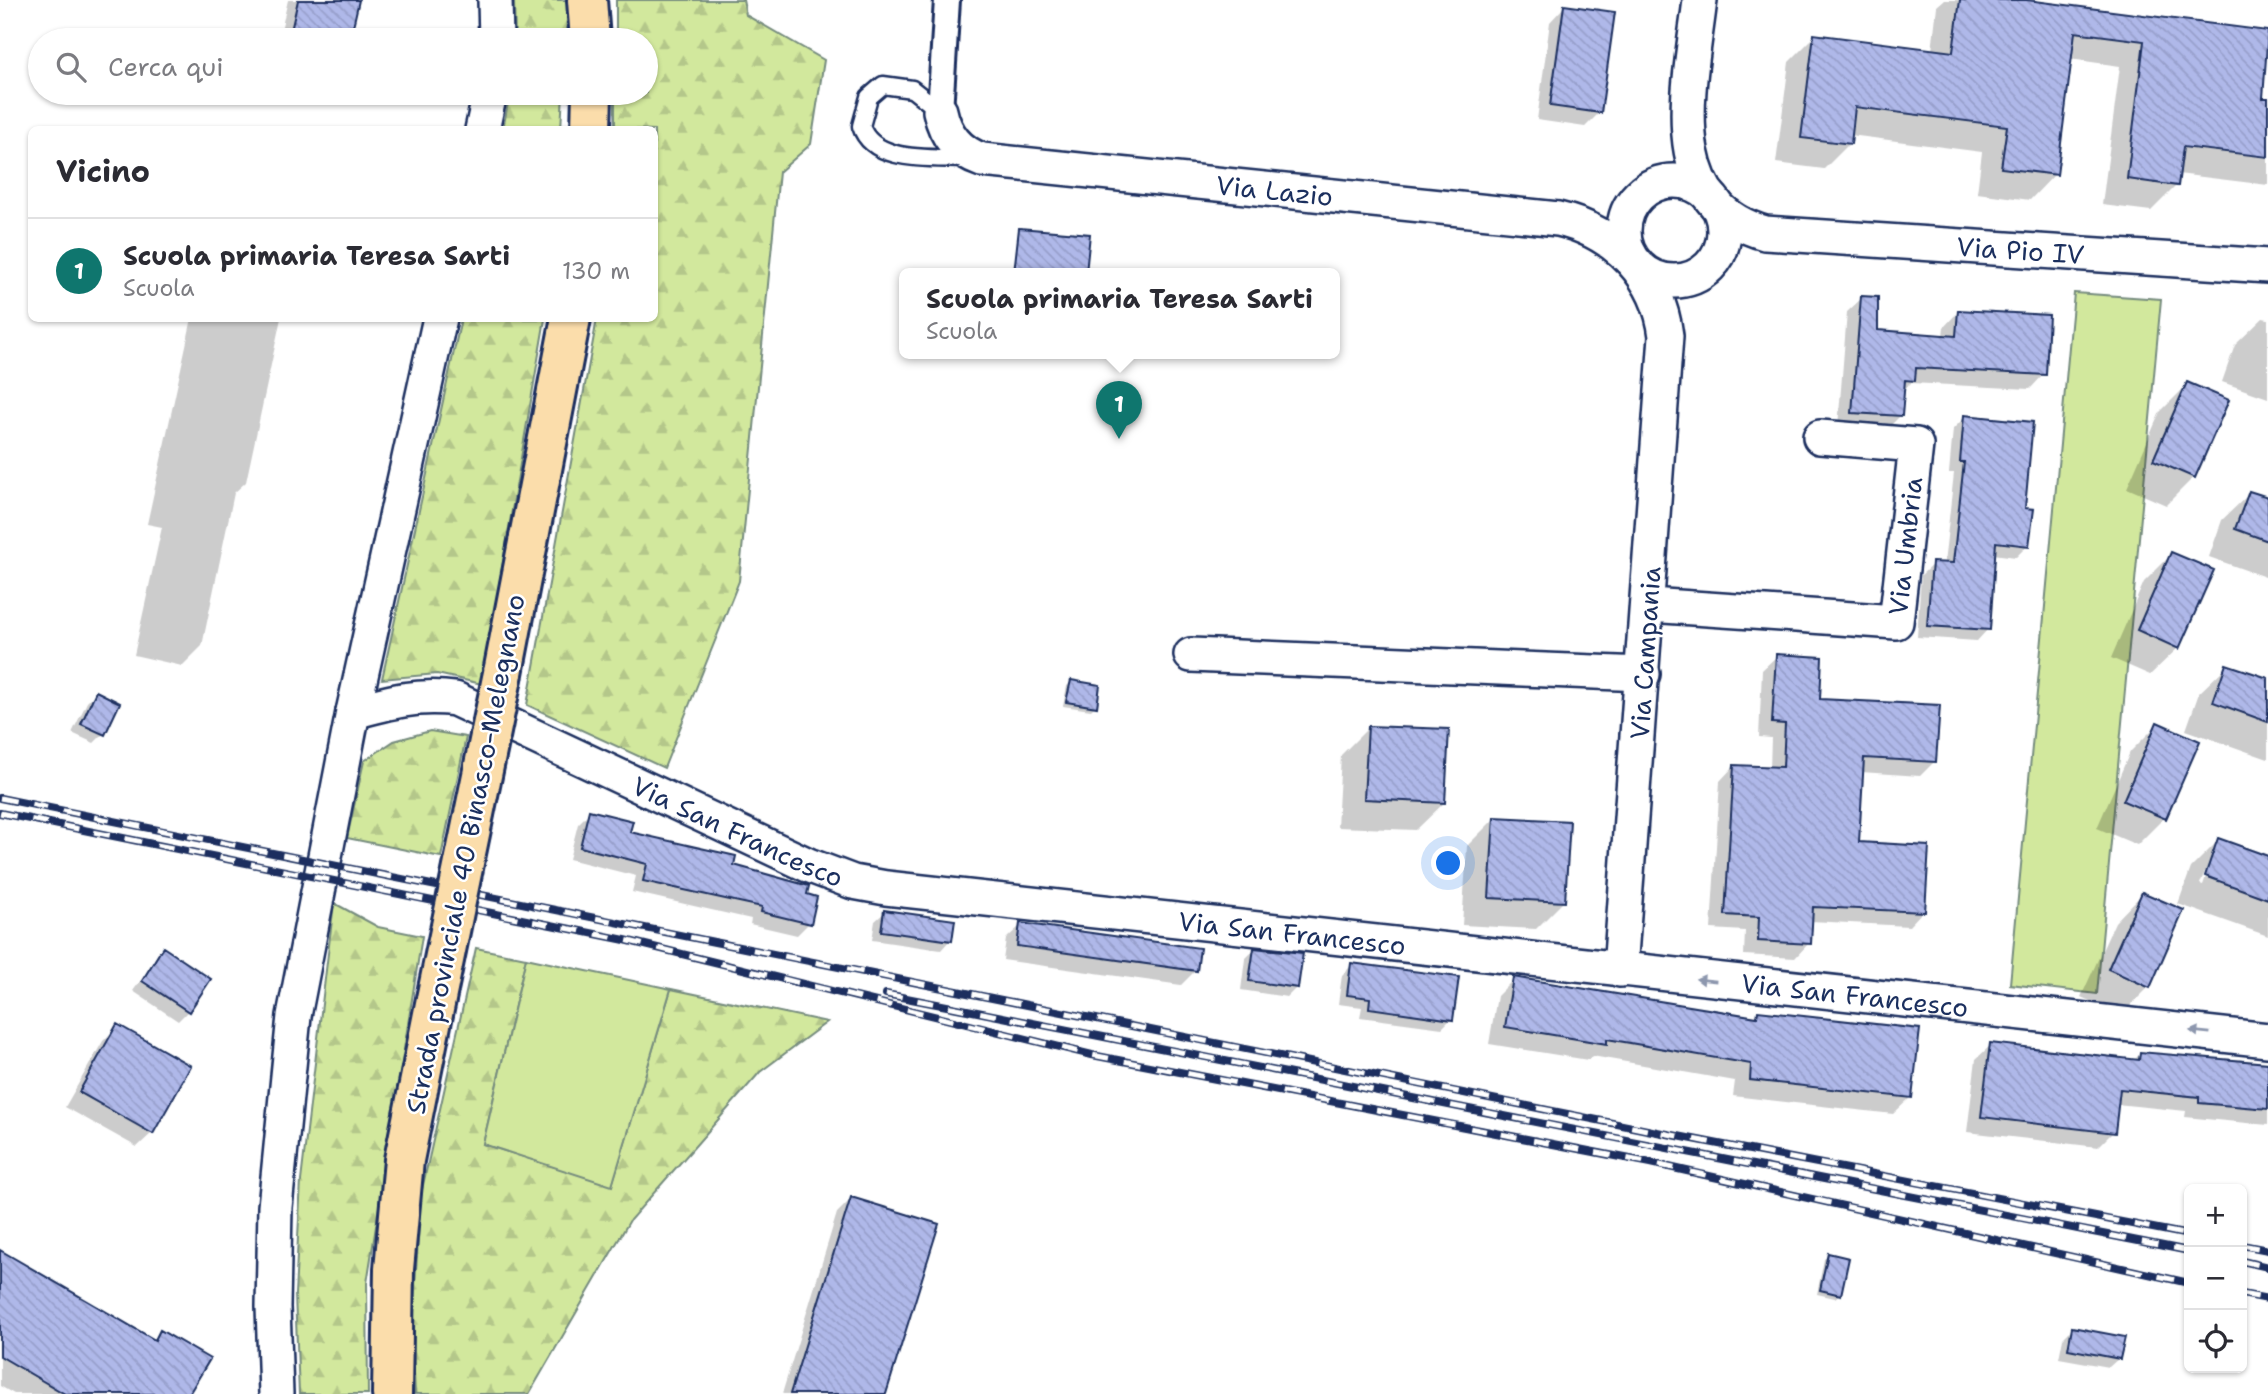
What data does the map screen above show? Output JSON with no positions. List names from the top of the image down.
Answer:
{
  "streets": {
    "main road": ["Strada provinciale 40 Binasco-Melegnano"],
    "street": [
      "Via Lazio",
      "Via Pio IV",
      "Via Umbria",
      "Via Campania",
      "Via San Francesco"
    ]
  },
  "crossings": [
    ["Via Lazio", "Via Pio IV"],
    ["Via Lazio", "Via Campania"],
    ["Via Pio IV", "Via Campania"],
    ["Via Umbria", "Via Campania"],
    ["Via Campania", "Via San Francesco"]
  ],
  "page": {
    "search": "Cerca qui",
    "heading": "Vicino",
    "list": [
      {
        "mark": "1",
        "name": "Scuola primaria Teresa Sarti",
        "note": "Scuola",
        "value": "130 m"
      }
    ],
    "popup": ["Scuola primaria Teresa Sarti", "Scuola"],
    "pins": "1",
    "map_buttons": ["+", "−"]
  }
}
